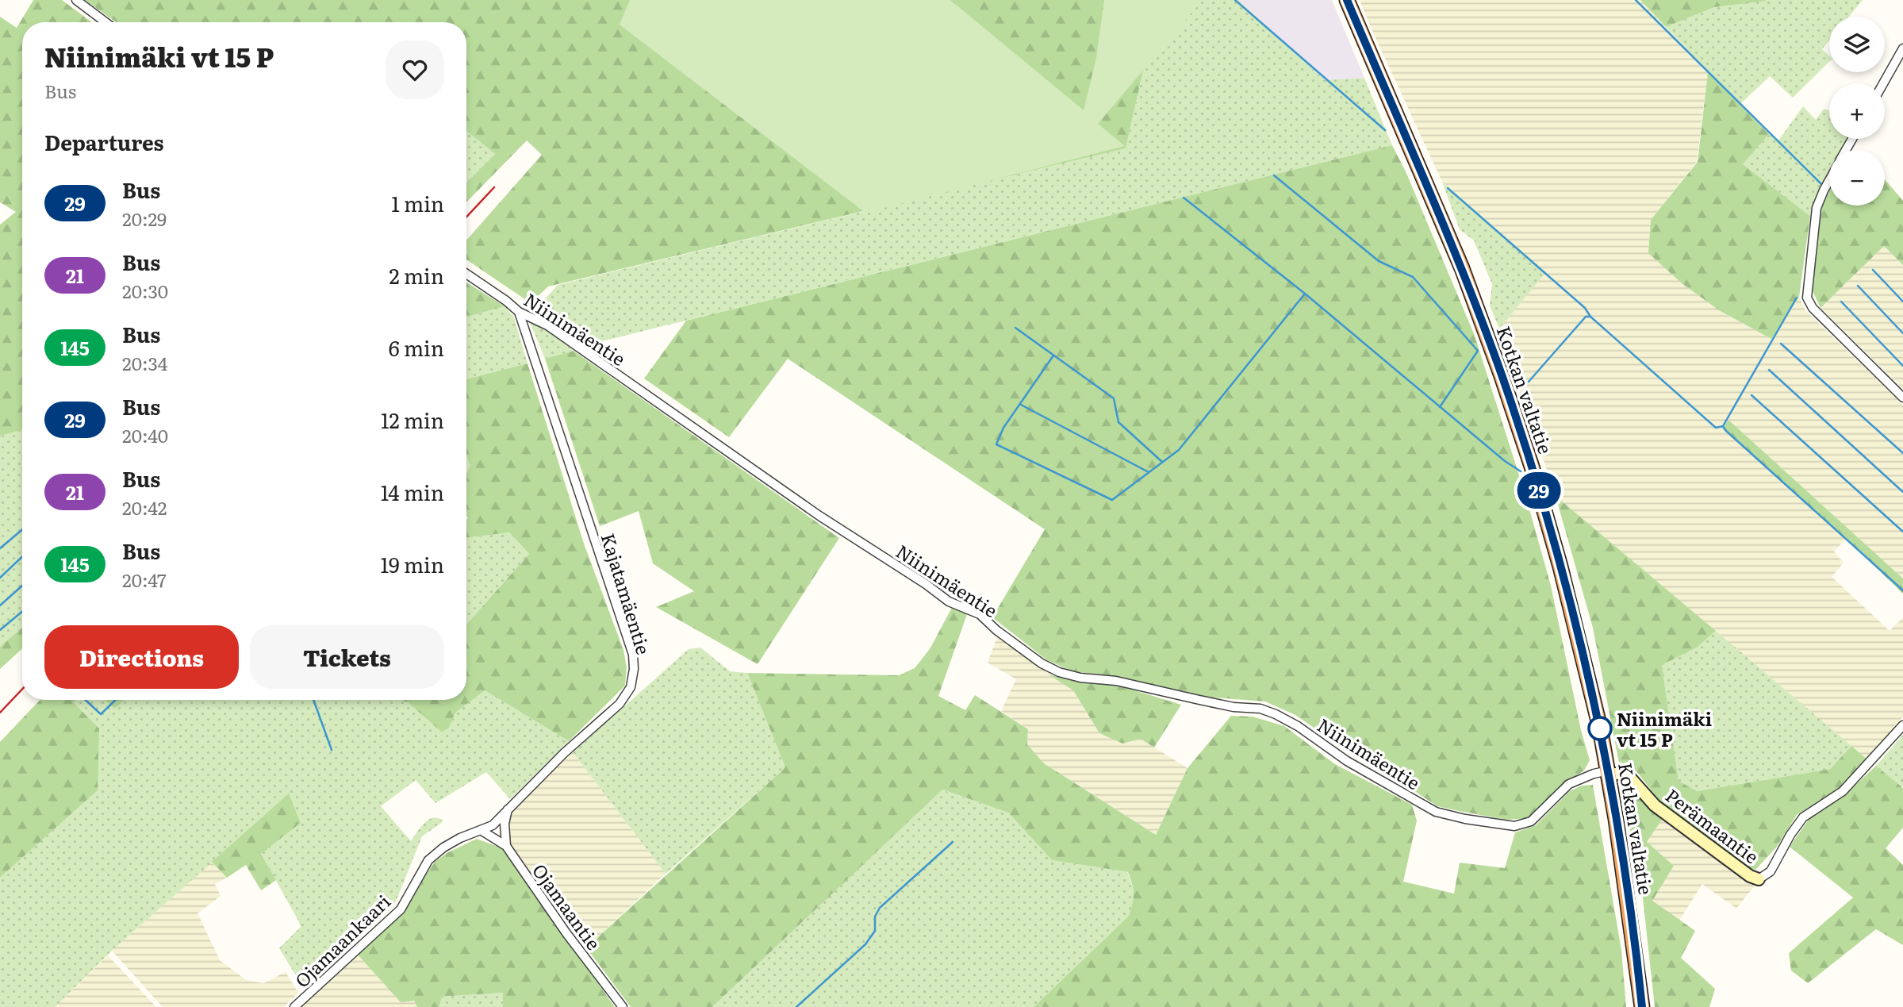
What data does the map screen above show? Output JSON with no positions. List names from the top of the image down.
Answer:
{
  "streets": {
    "highway": ["Kotkan valtatie"],
    "street": [
      "Niinimäentie",
      "Kajatamäentie",
      "Perämaantie",
      "Ojamaantie",
      "Ojamaankaari"
    ]
  },
  "crossings": [
    ["Niinimäentie", "Kotkan valtatie"],
    ["Niinimäentie", "Kajatamäentie"],
    ["Niinimäentie", "Perämaantie"],
    ["Kotkan valtatie", "Perämaantie"],
    ["Kajatamäentie", "Ojamaantie"],
    ["Kajatamäentie", "Ojamaankaari"],
    ["Ojamaantie", "Ojamaankaari"]
  ],
  "places": ["Niinimäki vt 15 P"],
  "lines": ["bus line 29"],
  "page": {
    "on_map": "29",
    "map_buttons": ["+", "−"],
    "heading": [
      ["Niinimäki vt 15 P", "Bus"],
      "Departures"
    ],
    "list": [
      {
        "mark": "29",
        "name": "Bus",
        "note": "20:29",
        "value": "1 min"
      },
      {
        "mark": "21",
        "name": "Bus",
        "note": "20:30",
        "value": "2 min"
      },
      {
        "mark": "145",
        "name": "Bus",
        "note": "20:34",
        "value": "6 min"
      },
      {
        "mark": "29",
        "name": "Bus",
        "note": "20:40",
        "value": "12 min"
      },
      {
        "mark": "21",
        "name": "Bus",
        "note": "20:42",
        "value": "14 min"
      },
      {
        "mark": "145",
        "name": "Bus",
        "note": "20:47",
        "value": "19 min"
      }
    ],
    "buttons": ["Directions", "Tickets"]
  }
}
